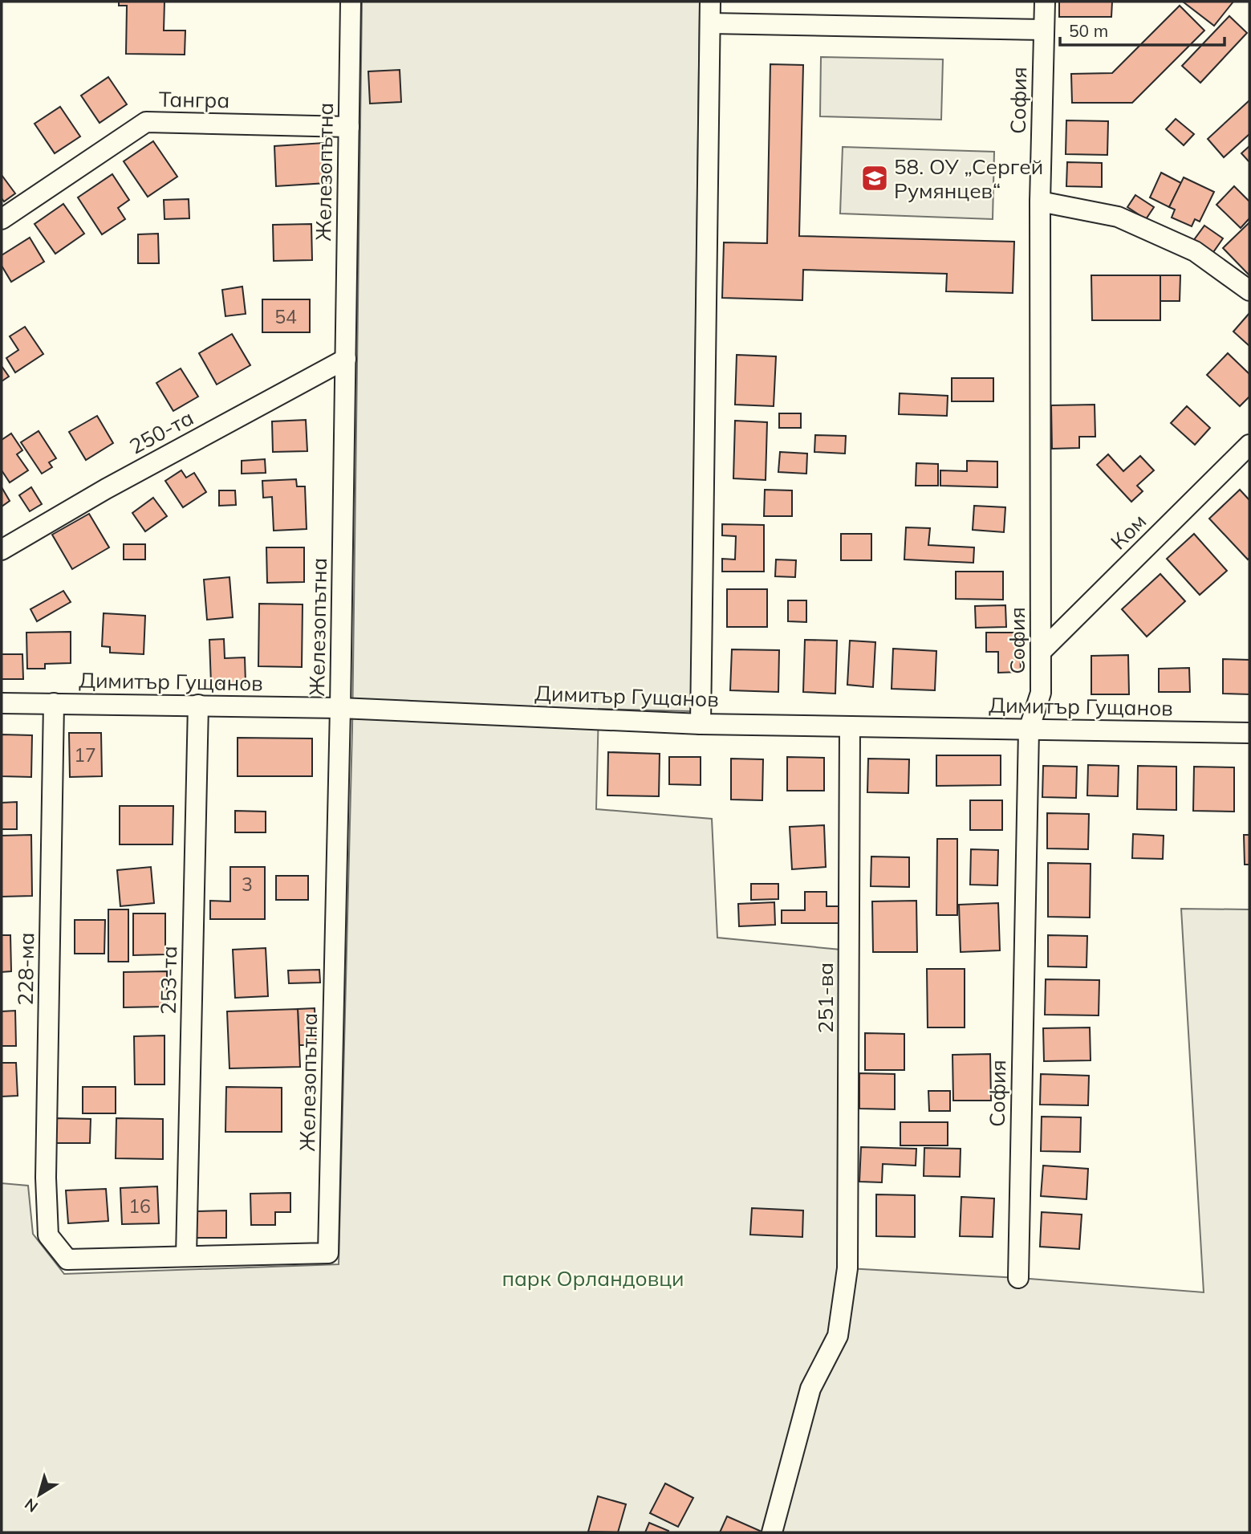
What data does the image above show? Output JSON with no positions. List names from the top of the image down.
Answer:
{
  "streets": {
    "street": [
      "Тангра",
      "София",
      "Железопътна",
      "250-та",
      "Ком",
      "Димитър Гущанов",
      "228-ма",
      "253-та",
      "251-ва"
    ]
  },
  "crossings": [
    ["Тангра", "Железопътна"],
    ["София", "Ком"],
    ["София", "Димитър Гущанов"],
    ["Железопътна", "250-та"],
    ["Железопътна", "Димитър Гущанов"],
    ["Железопътна", "228-ма"],
    ["Железопътна", "253-та"],
    ["Димитър Гущанов", "228-ма"],
    ["Димитър Гущанов", "253-та"],
    ["Димитър Гущанов", "251-ва"],
    ["228-ма", "253-та"]
  ],
  "parks": ["парк Орландовци"],
  "places": {
    "school or university": ["58. ОУ „Сергей Румянцев“"]
  },
  "house_numbers": [
    "54",
    "17",
    "3",
    "16"
  ],
  "scale_bar": "50 m",
  "north": "bottom left"
}
